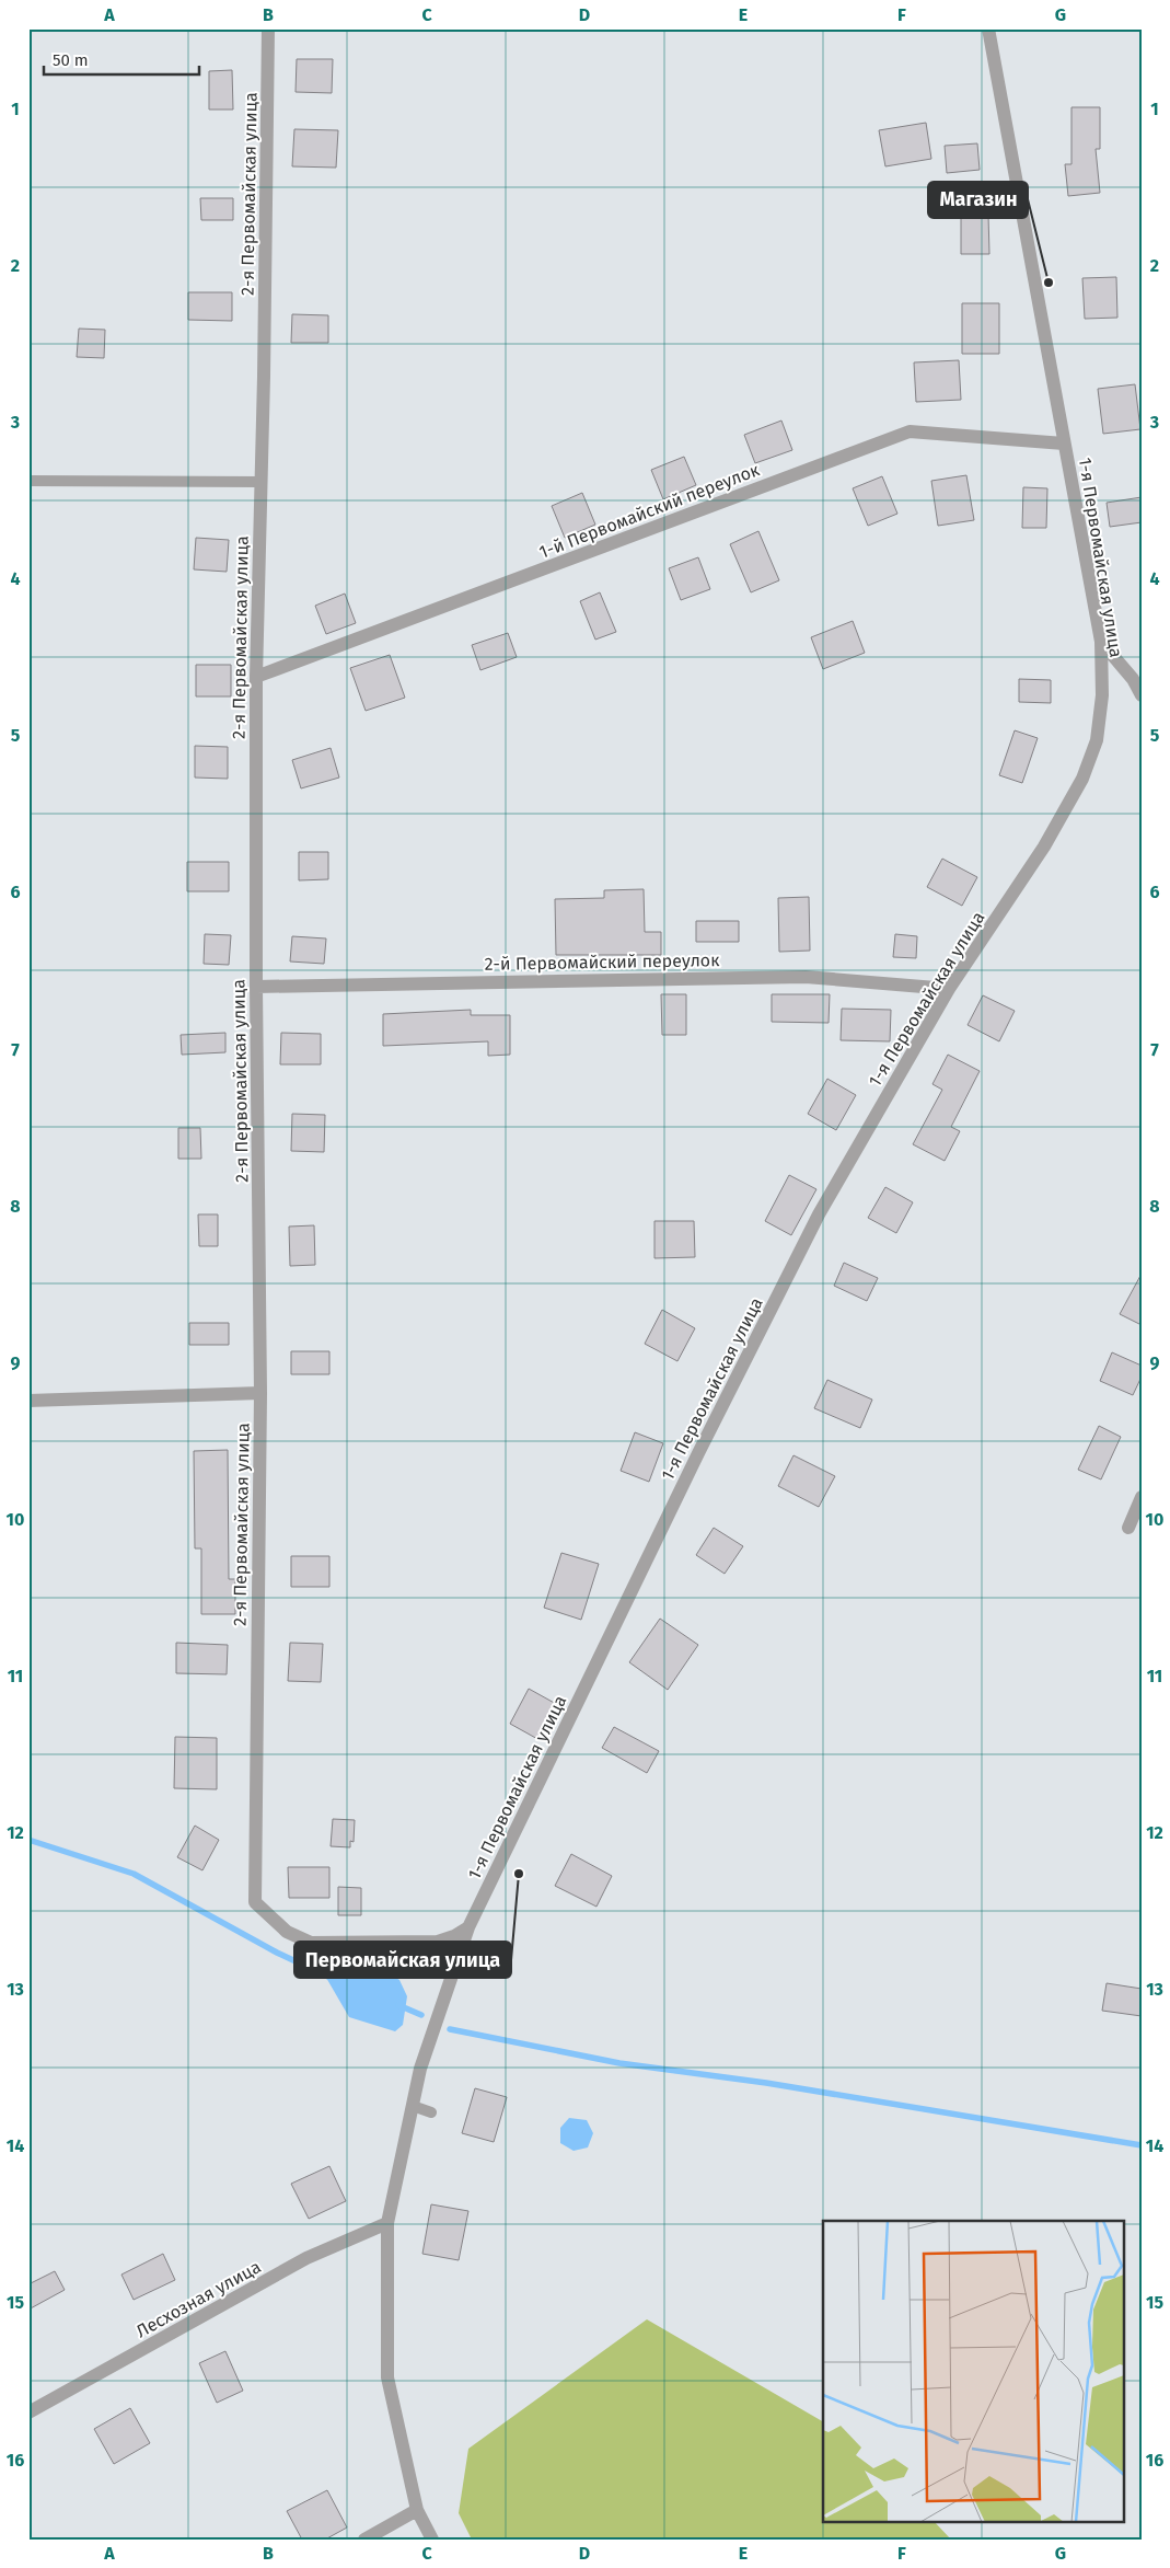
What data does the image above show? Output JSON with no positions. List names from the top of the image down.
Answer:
{
  "streets": {
    "street": [
      "2-я Первомайская улица",
      "1-й Первомайский переулок",
      "1-я Первомайская улица",
      "2-й Первомайский переулок",
      "Лесхозная улица"
    ]
  },
  "crossings": [
    ["2-я Первомайская улица", "1-й Первомайский переулок"],
    ["2-я Первомайская улица", "1-я Первомайская улица"],
    ["2-я Первомайская улица", "2-й Первомайский переулок"],
    ["1-й Первомайский переулок", "1-я Первомайская улица"],
    ["1-я Первомайская улица", "2-й Первомайский переулок"],
    ["1-я Первомайская улица", "Лесхозная улица"]
  ],
  "places": ["Магазин", "Первомайская улица"],
  "scale_bar": "50 m",
  "grid": {
    "columns": [
      "A",
      "B",
      "C",
      "D",
      "E",
      "F",
      "G"
    ],
    "rows": [
      "1",
      "2",
      "3",
      "4",
      "5",
      "6",
      "7",
      "8",
      "9",
      "10",
      "11",
      "12",
      "13",
      "14",
      "15",
      "16"
    ]
  }
}
